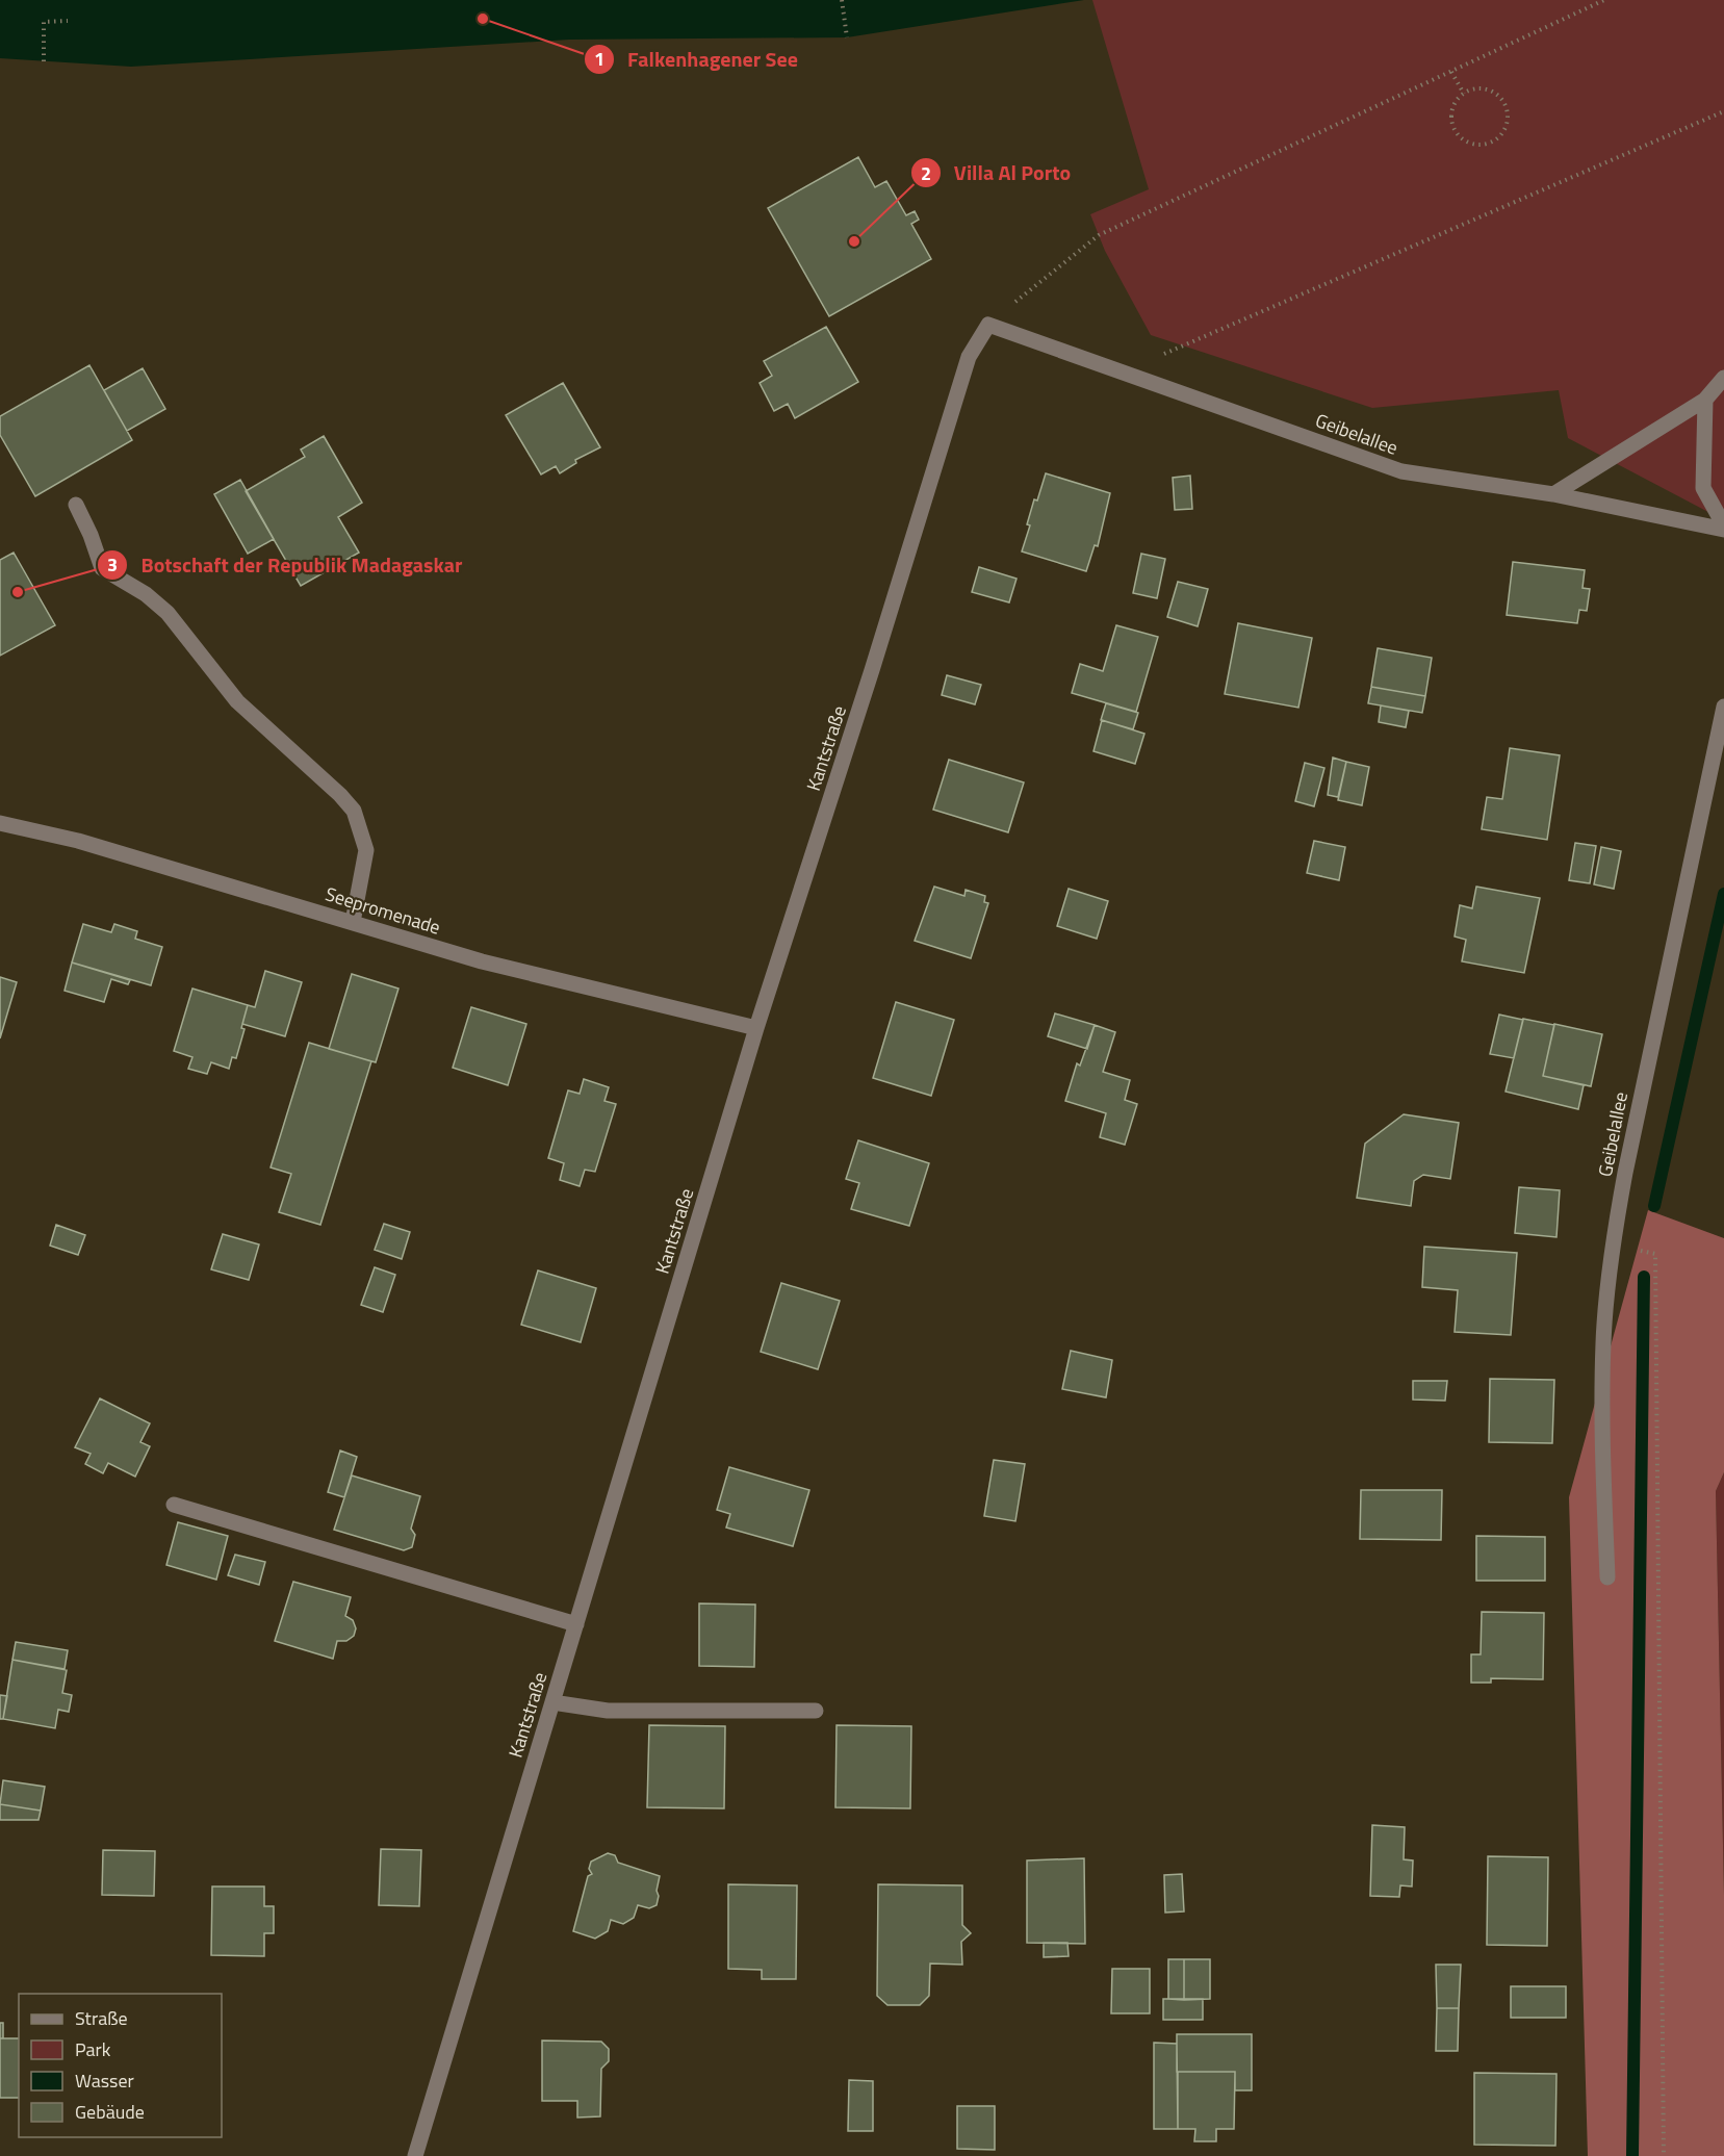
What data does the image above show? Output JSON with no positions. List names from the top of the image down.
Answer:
{
  "streets": {
    "street": ["Geibelallee", "Kantstraße", "Seepromenade"]
  },
  "crossings": [
    ["Geibelallee", "Kantstraße"],
    ["Kantstraße", "Seepromenade"]
  ],
  "places": ["Falkenhagener See", "Villa Al Porto", "Botschaft der Republik Madagaskar"],
  "legend": [
    "Straße",
    "Park",
    "Wasser",
    "Gebäude"
  ]
}
